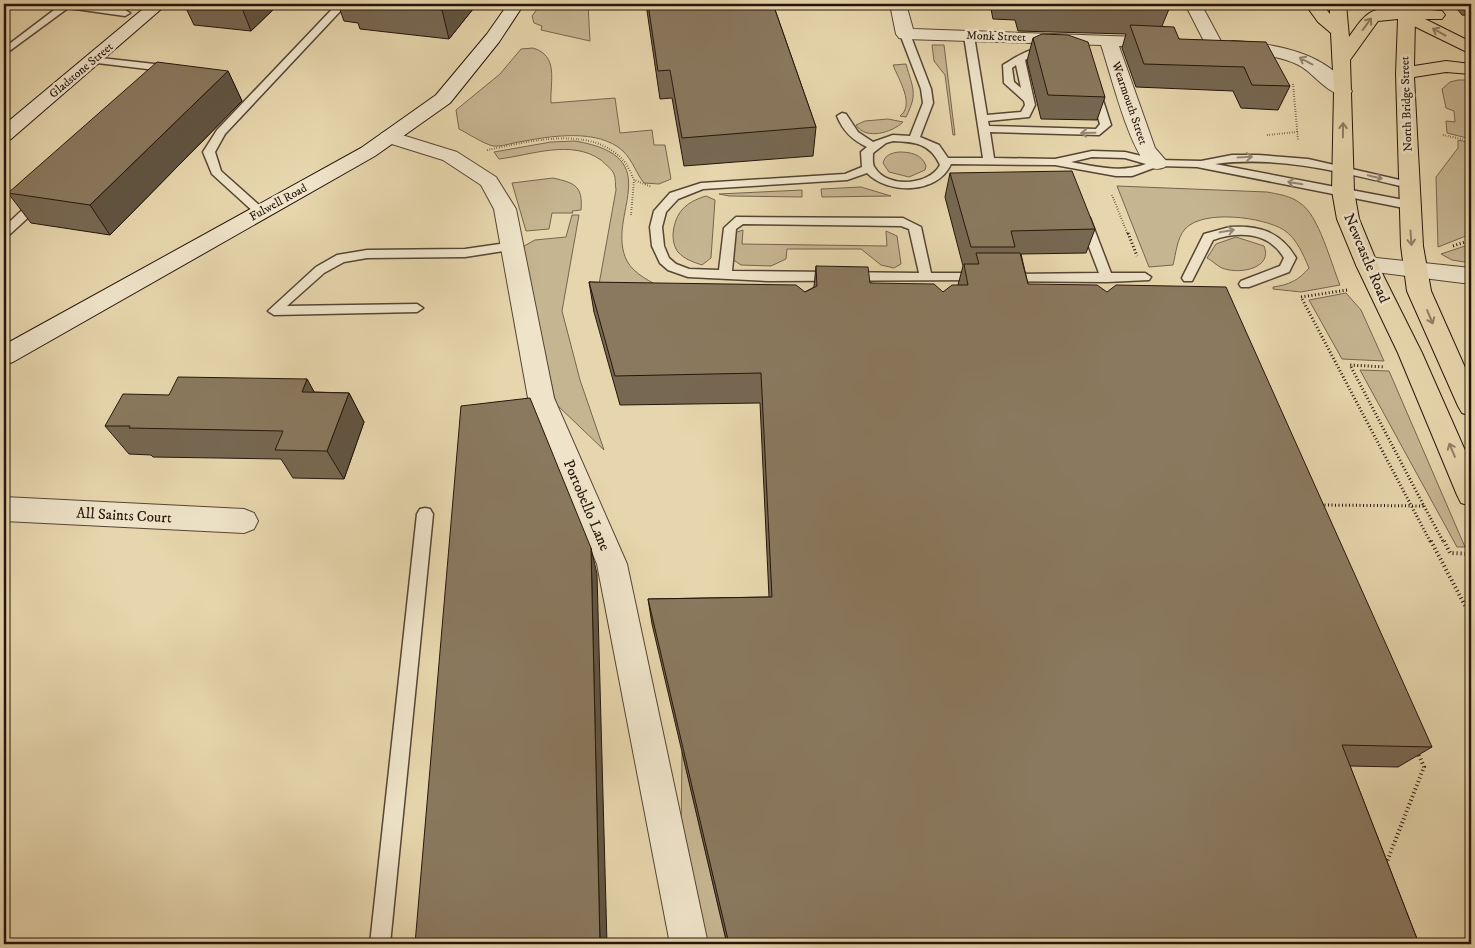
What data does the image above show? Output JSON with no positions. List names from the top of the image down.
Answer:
{
  "streets": {
    "main road": ["North Bridge Street", "Newcastle Road"],
    "street": [
      "Monk Street",
      "Gladstone Street",
      "Wearmouth Street",
      "Fulwell Road",
      "Portobello Lane",
      "All Saints Court"
    ]
  },
  "crossings": [
    ["Monk Street", "Wearmouth Street"],
    ["Fulwell Road", "Portobello Lane"]
  ],
  "one_way": ["North Bridge Street", "Newcastle Road"]
}
